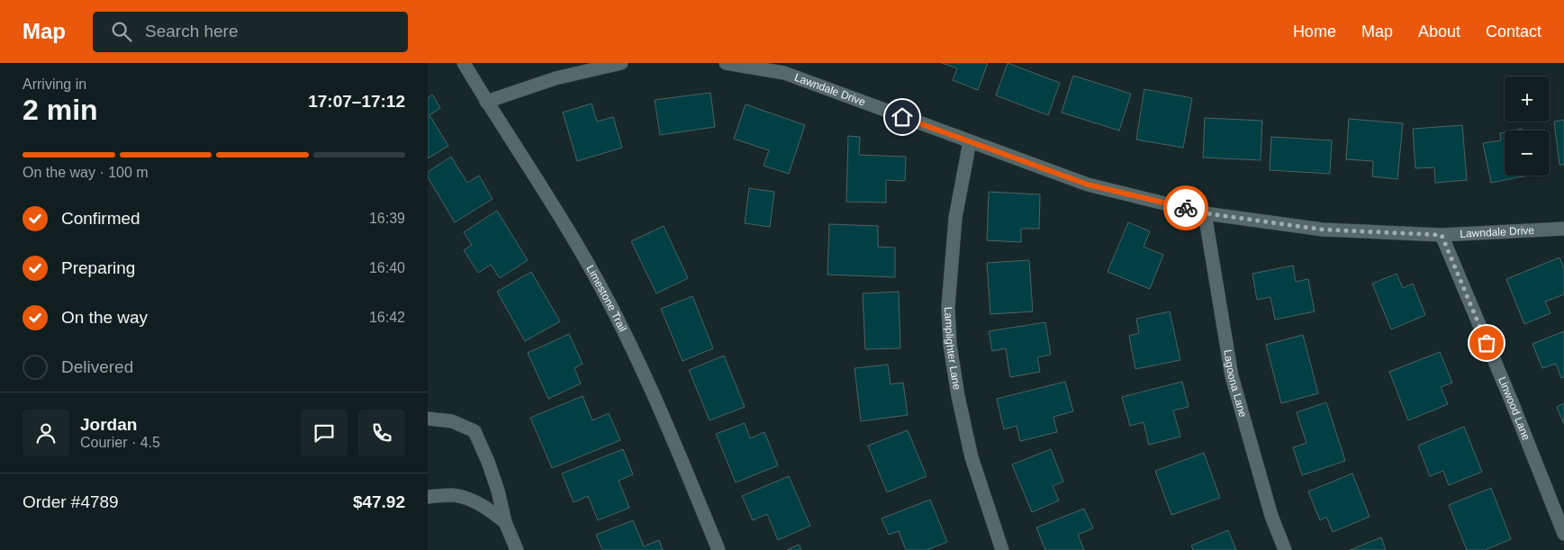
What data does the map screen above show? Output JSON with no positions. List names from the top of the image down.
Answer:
{
  "streets": {
    "street": [
      "Lawndale Drive",
      "Limestone Trail",
      "Lamplighter Lane",
      "Lagoona Lane",
      "Linwood Lane"
    ]
  },
  "crossings": [
    ["Lawndale Drive", "Lamplighter Lane"],
    ["Lawndale Drive", "Lagoona Lane"],
    ["Lawndale Drive", "Linwood Lane"]
  ],
  "page": {
    "header": "Map",
    "search": "Search here",
    "nav": [
      "Home",
      "Map",
      "About",
      "Contact"
    ],
    "heading": ["2 min", "Arriving in", "17:07–17:12"],
    "panel": [
      "Jordan",
      "Courier · 4.5",
      "Order #4789",
      "$47.92"
    ],
    "map_buttons": ["+", "−"],
    "bar": "On the way · 100 m",
    "list": [
      ["Confirmed", "16:39"],
      ["Preparing", "16:40"],
      ["On the way", "16:42"],
      "Delivered"
    ]
  }
}
